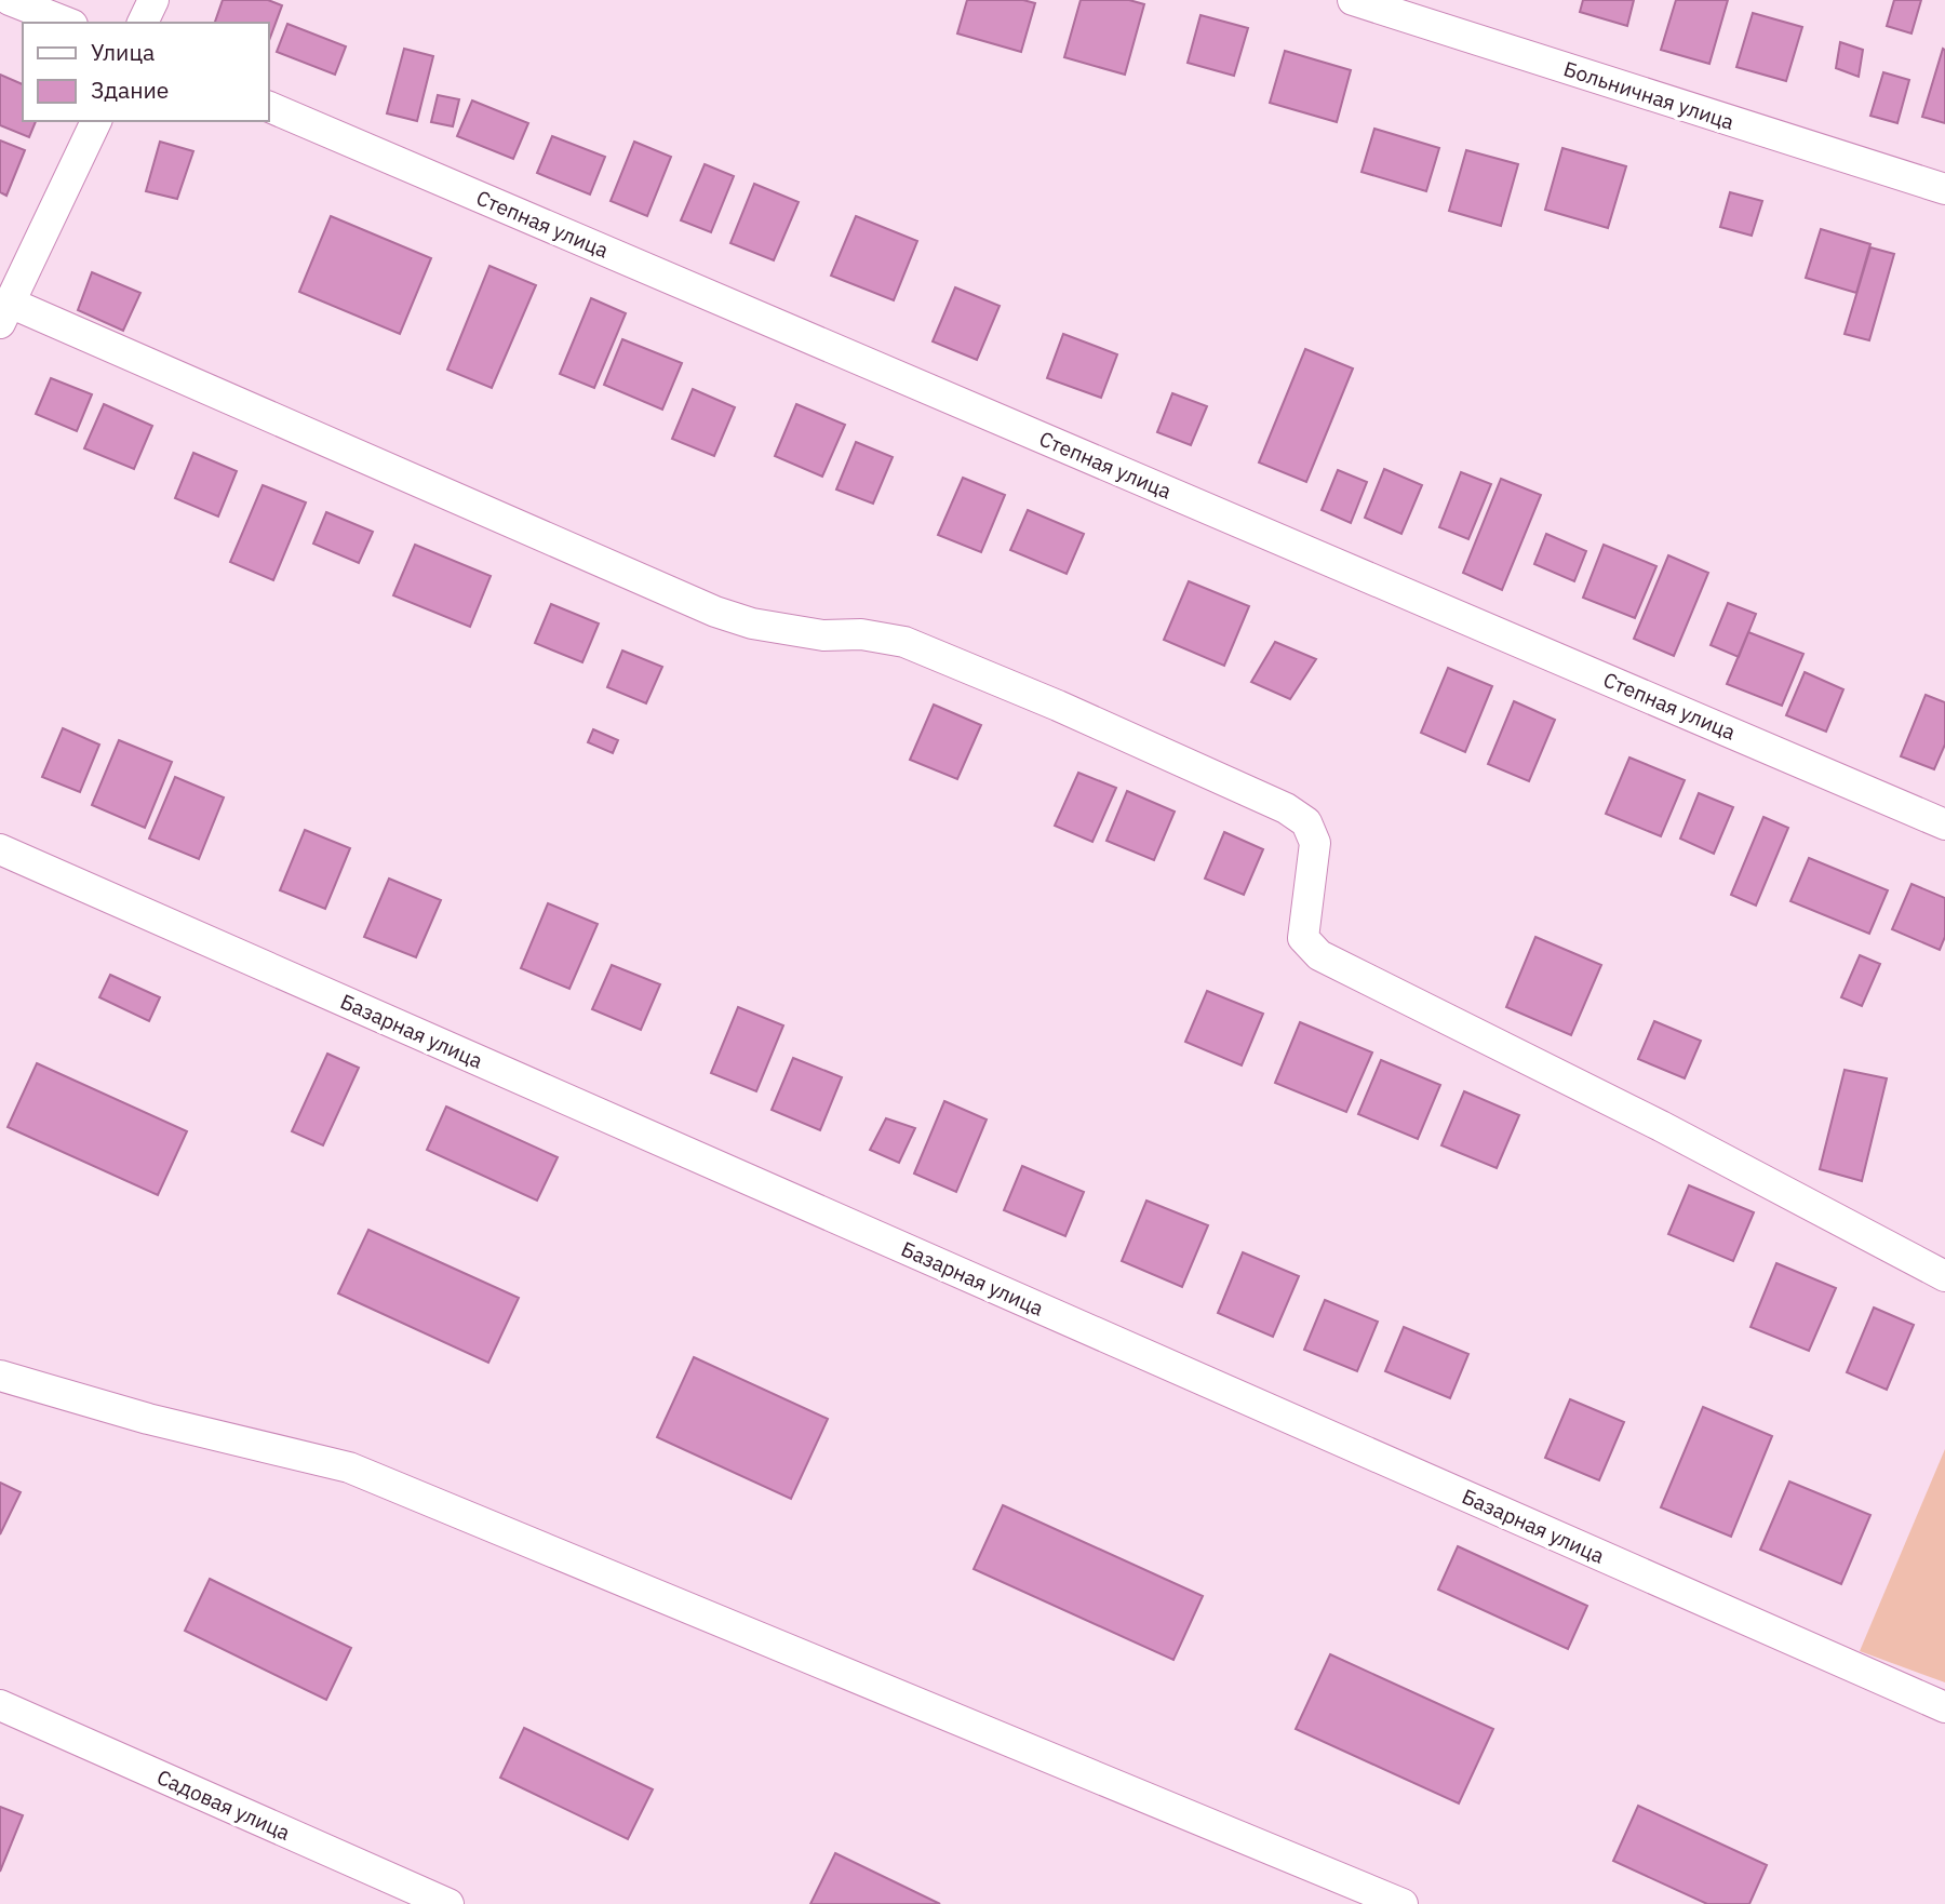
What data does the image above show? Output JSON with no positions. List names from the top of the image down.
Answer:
{
  "streets": {
    "street": [
      "Больничная улица",
      "Степная улица",
      "Базарная улица",
      "Садовая улица"
    ]
  },
  "legend": ["Улица", "Здание"]
}
